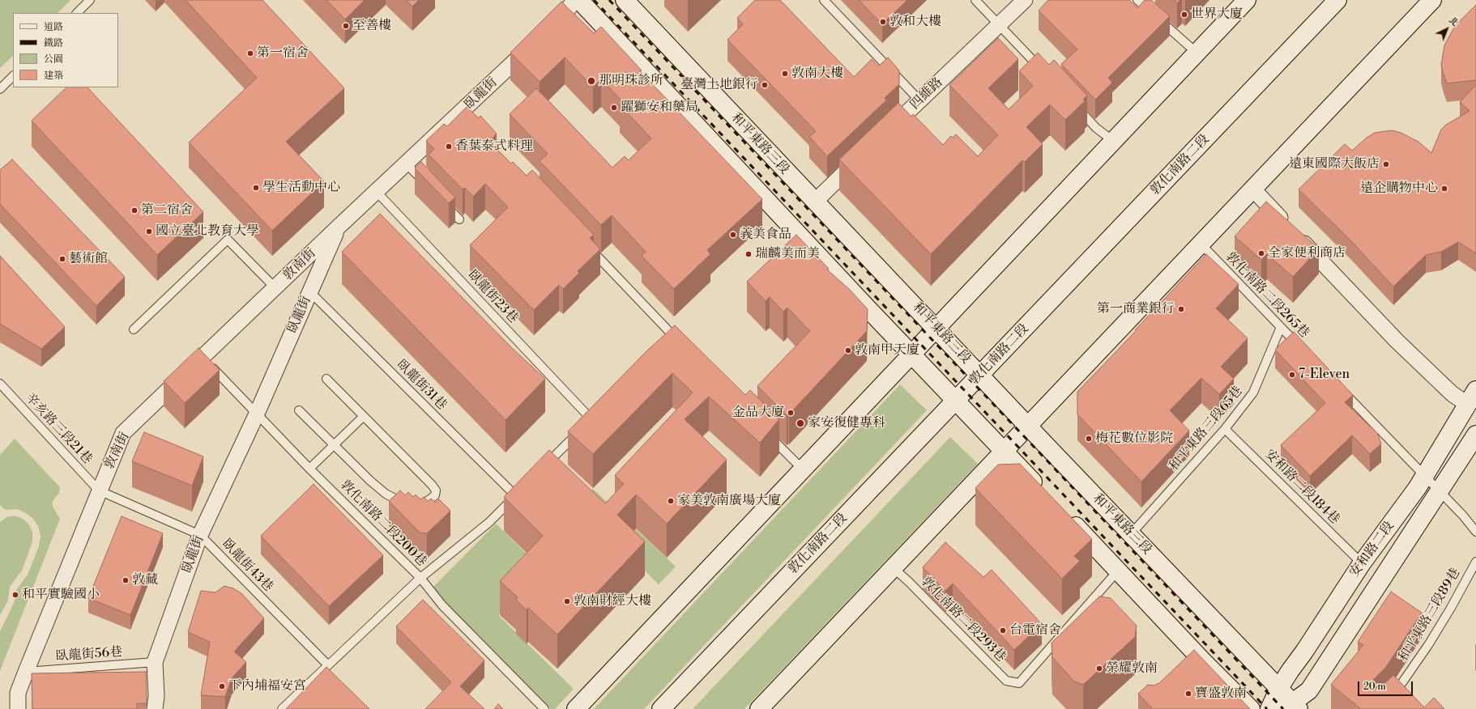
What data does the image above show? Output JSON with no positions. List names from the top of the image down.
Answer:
{
  "streets": {
    "main road": ["和平東路三段", "敦化南路二段", "安和路二段"],
    "street": ["臥龍街", "四維路", "敦南街"],
    "lane": [
      "敦化南路二段265巷",
      "臥龍街23巷",
      "臥龍街31巷",
      "辛亥路三段21巷",
      "和平東路三段65巷",
      "安和路二段184巷",
      "敦化南路二段200巷",
      "臥龍街43巷",
      "和平東路三段89巷",
      "敦化南路二段293巷",
      "臥龍街56巷"
    ]
  },
  "crossings": [
    ["臥龍街", "敦南街"],
    ["臥龍街", "臥龍街23巷"],
    ["臥龍街", "臥龍街31巷"],
    ["臥龍街", "敦化南路二段200巷"],
    ["臥龍街", "臥龍街43巷"],
    ["臥龍街", "臥龍街56巷"],
    ["和平東路三段", "敦化南路二段"],
    ["和平東路三段", "和平東路三段65巷"],
    ["和平東路三段", "安和路二段"],
    ["敦南街", "辛亥路三段21巷"],
    ["敦南街", "敦化南路二段200巷"],
    ["敦南街", "臥龍街43巷"],
    ["敦南街", "臥龍街56巷"],
    ["敦化南路二段265巷", "和平東路三段65巷"],
    ["臥龍街31巷", "敦化南路二段200巷"],
    ["辛亥路三段21巷", "臥龍街43巷"],
    ["和平東路三段65巷", "安和路二段184巷"],
    ["安和路二段184巷", "安和路二段"]
  ],
  "places": [
    "世界大廈",
    "敦和大樓",
    "至善樓",
    "第一宿舍",
    "敦南大樓",
    "那明珠診所",
    "臺灣土地銀行",
    "躍獅安和藥局",
    "香葉泰式料理",
    "遠東國際大飯店",
    "學生活動中心",
    "遠企購物中心",
    "第二宿舍",
    "國立臺北教育大學",
    "義美食品",
    "全家便利商店",
    "瑞麟美而美",
    "藝術館",
    "第一商業銀行",
    "敦南甲天廈",
    "7-Eleven",
    "金品大廈",
    "家安復健專科",
    "梅花數位影院",
    "家美敦南廣場大廈",
    "敦藏",
    "和平實驗國小",
    "敦南財經大樓",
    "台電宿舍",
    "榮耀敦南",
    "下內埔福安宮",
    "寶盛敦南"
  ],
  "legend": [
    "道路",
    "鐵路",
    "公園",
    "建築"
  ],
  "scale_bar": "20 m",
  "north": "top right"
}
